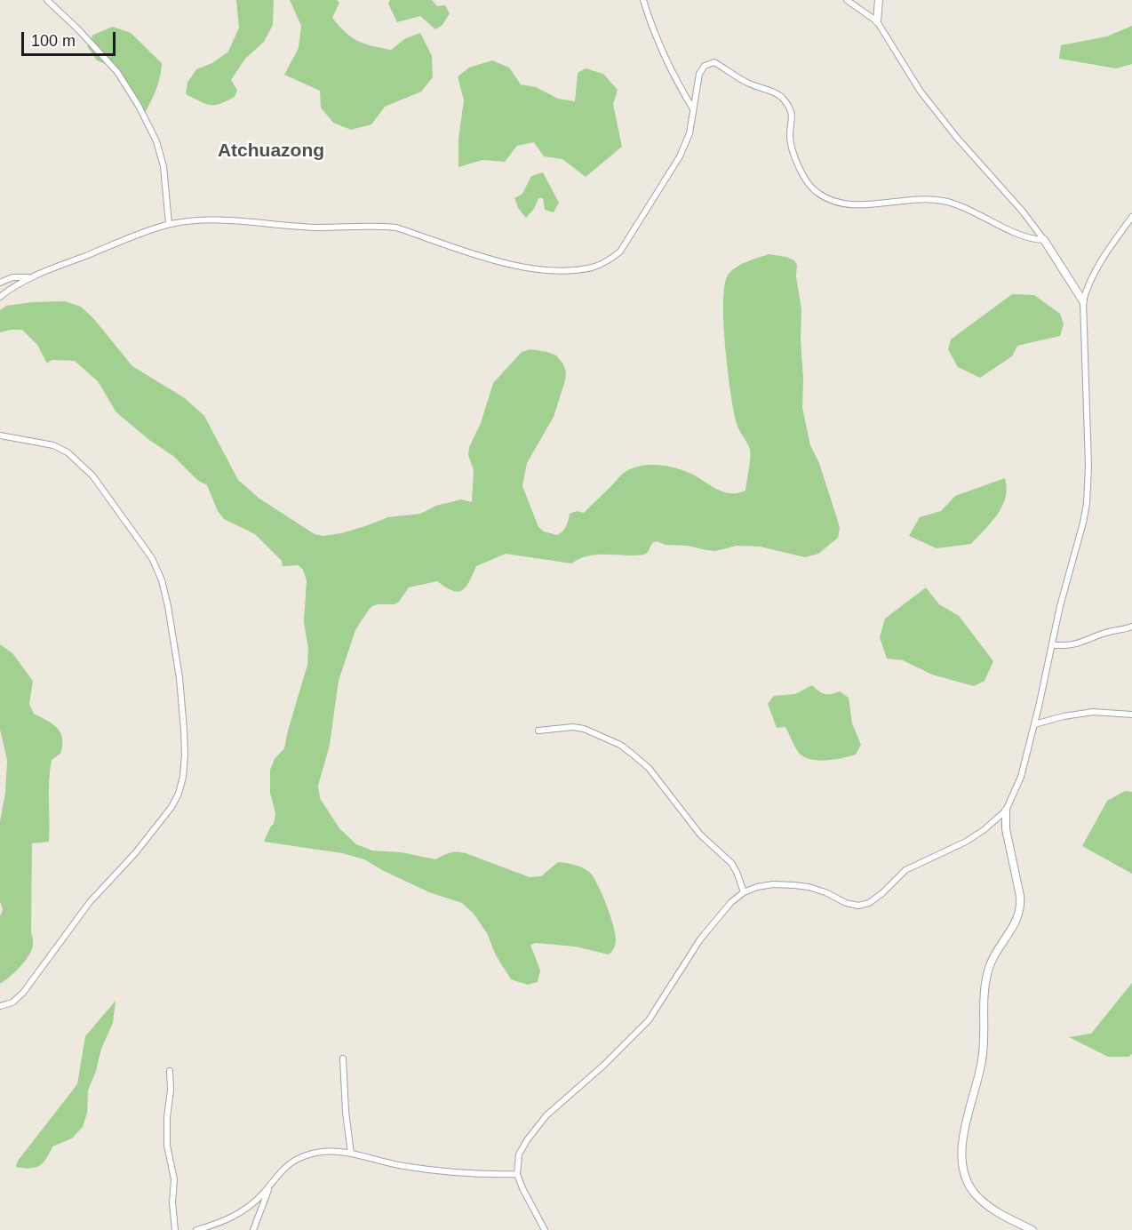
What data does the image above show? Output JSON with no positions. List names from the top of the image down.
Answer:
{
  "districts": ["Atchuazong"],
  "scale_bar": "100 m"
}
